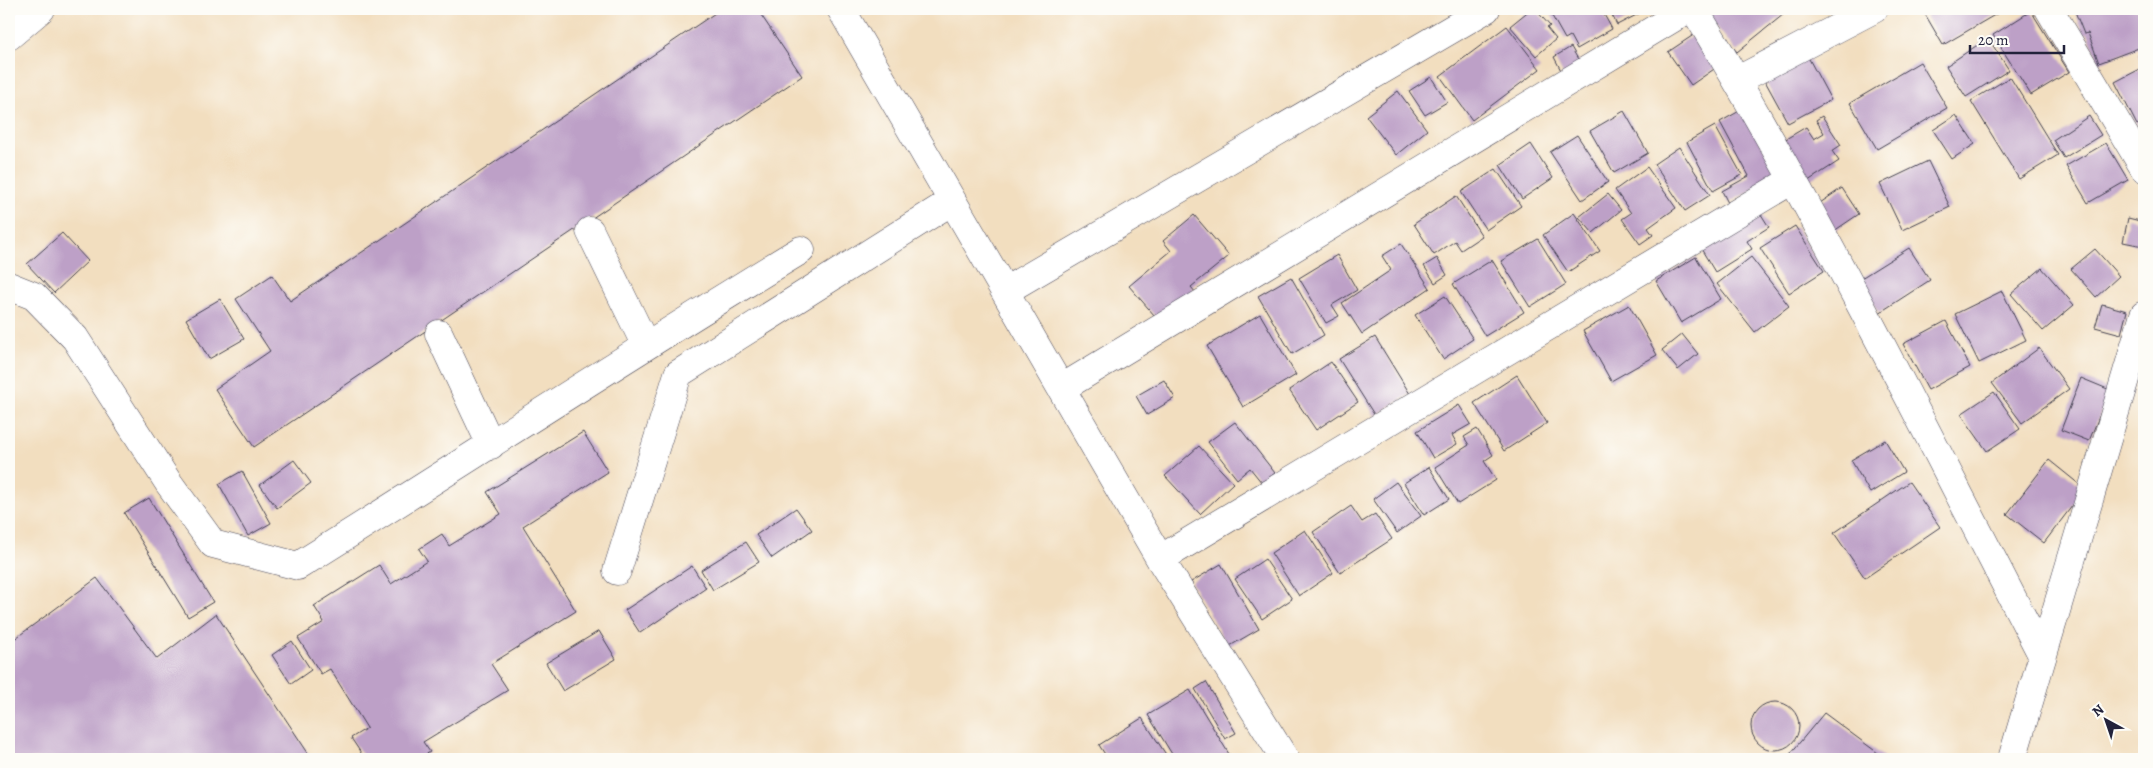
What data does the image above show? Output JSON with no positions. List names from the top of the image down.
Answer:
{
  "scale_bar": "20 m",
  "north": "top left"
}
